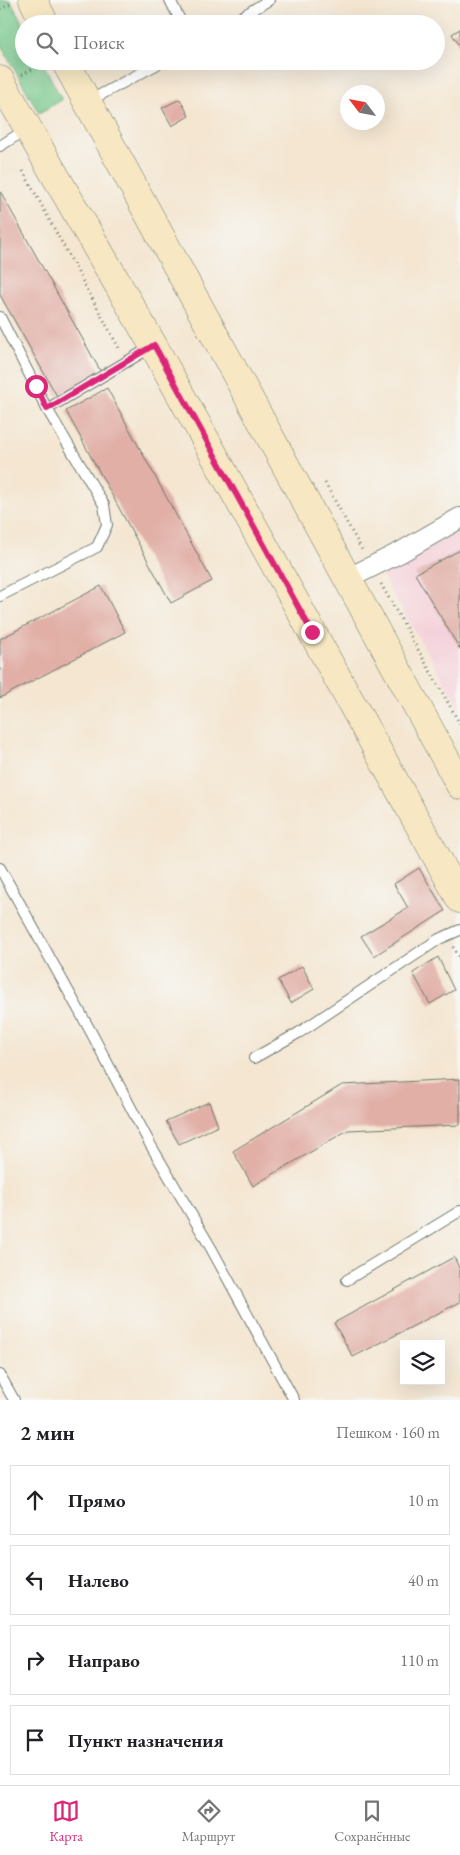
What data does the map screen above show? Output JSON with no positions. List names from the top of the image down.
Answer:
{
  "north": "top left",
  "page": {
    "search": "Поиск",
    "heading": ["2 мин", "Пешком · 160 m"],
    "list": [
      ["Прямо", "10 m"],
      ["Налево", "40 m"],
      ["Направо", "110 m"],
      "Пункт назначения"
    ],
    "nav": ["Карта", "Маршрут", "Сохранённые"]
  }
}
